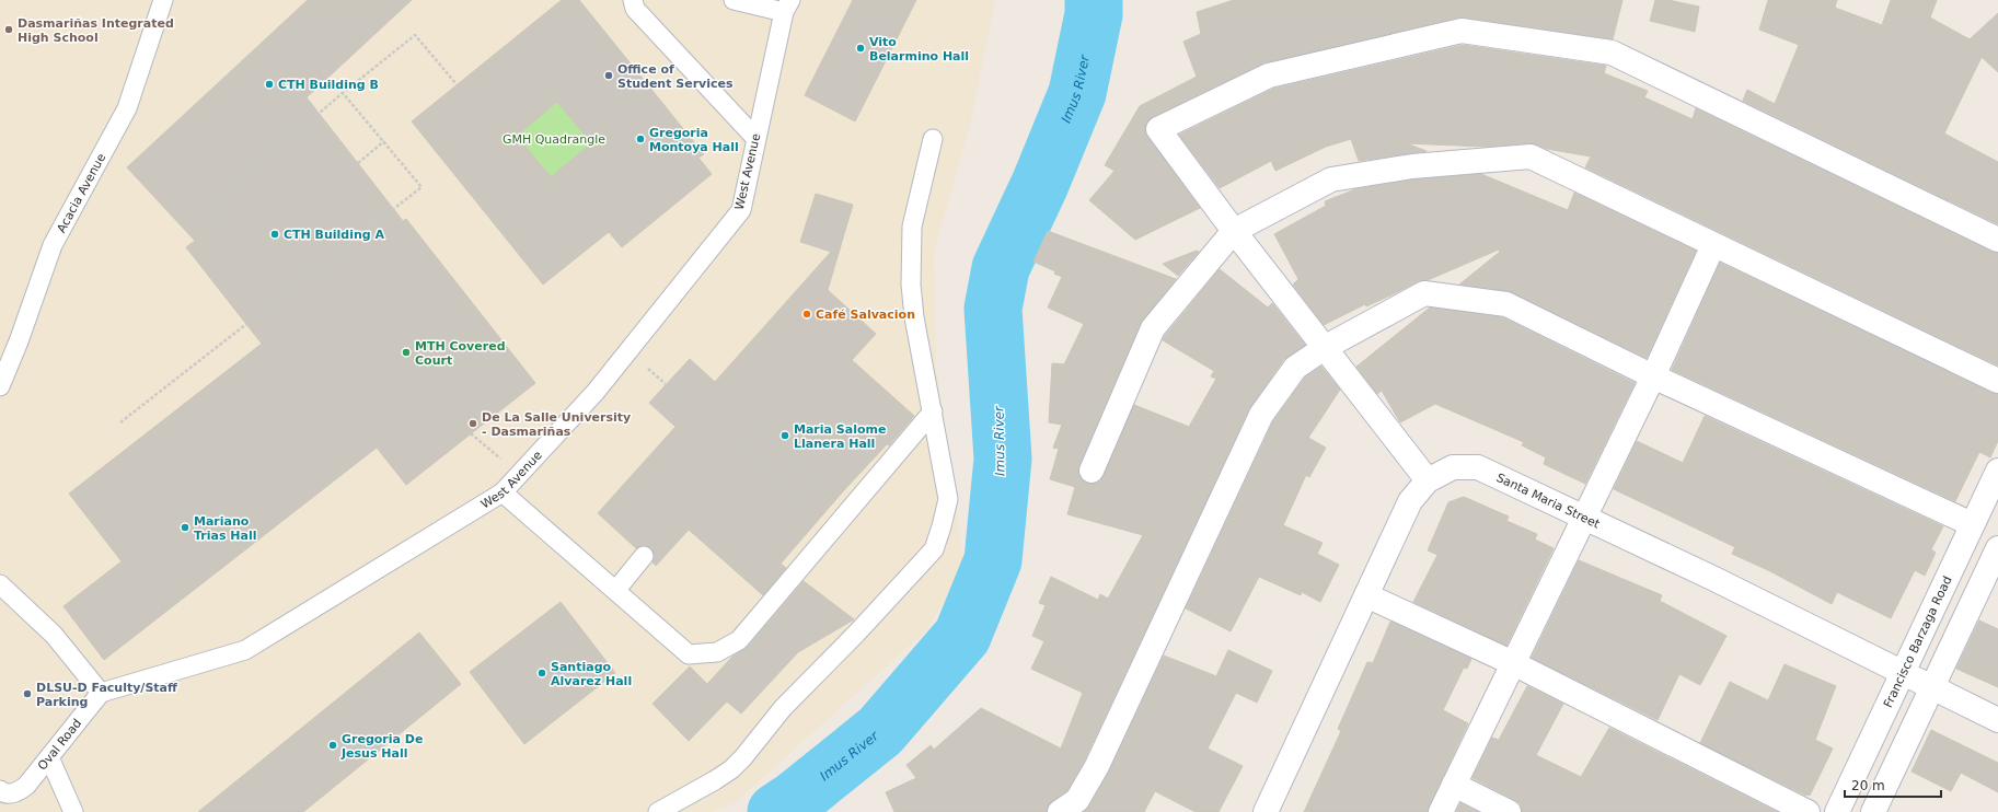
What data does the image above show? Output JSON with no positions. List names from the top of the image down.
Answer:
{
  "streets": {
    "street": ["Santa Maria Street", "Francisco Barzaga Road"],
    "lane": ["West Avenue", "Acacia Avenue", "Oval Road"]
  },
  "crossings": [
    ["West Avenue", "Oval Road"],
    ["Santa Maria Street", "Francisco Barzaga Road"]
  ],
  "water": ["Imus River"],
  "parks": ["GMH Quadrangle"],
  "places": [
    "Dasmariñas Integrated High School",
    "Vito Belarmino Hall",
    "Office of Student Services",
    "CTH Building B",
    "Gregoria Montoya Hall",
    "CTH Building A",
    "Café Salvacion",
    "MTH Covered Court",
    "De La Salle University - Dasmariñas",
    "Maria Salome Llanera Hall",
    "Mariano Trias Hall",
    "Santiago Alvarez Hall",
    "DLSU-D Faculty/Staff Parking",
    "Gregoria De Jesus Hall"
  ],
  "scale_bar": "20 m"
}
